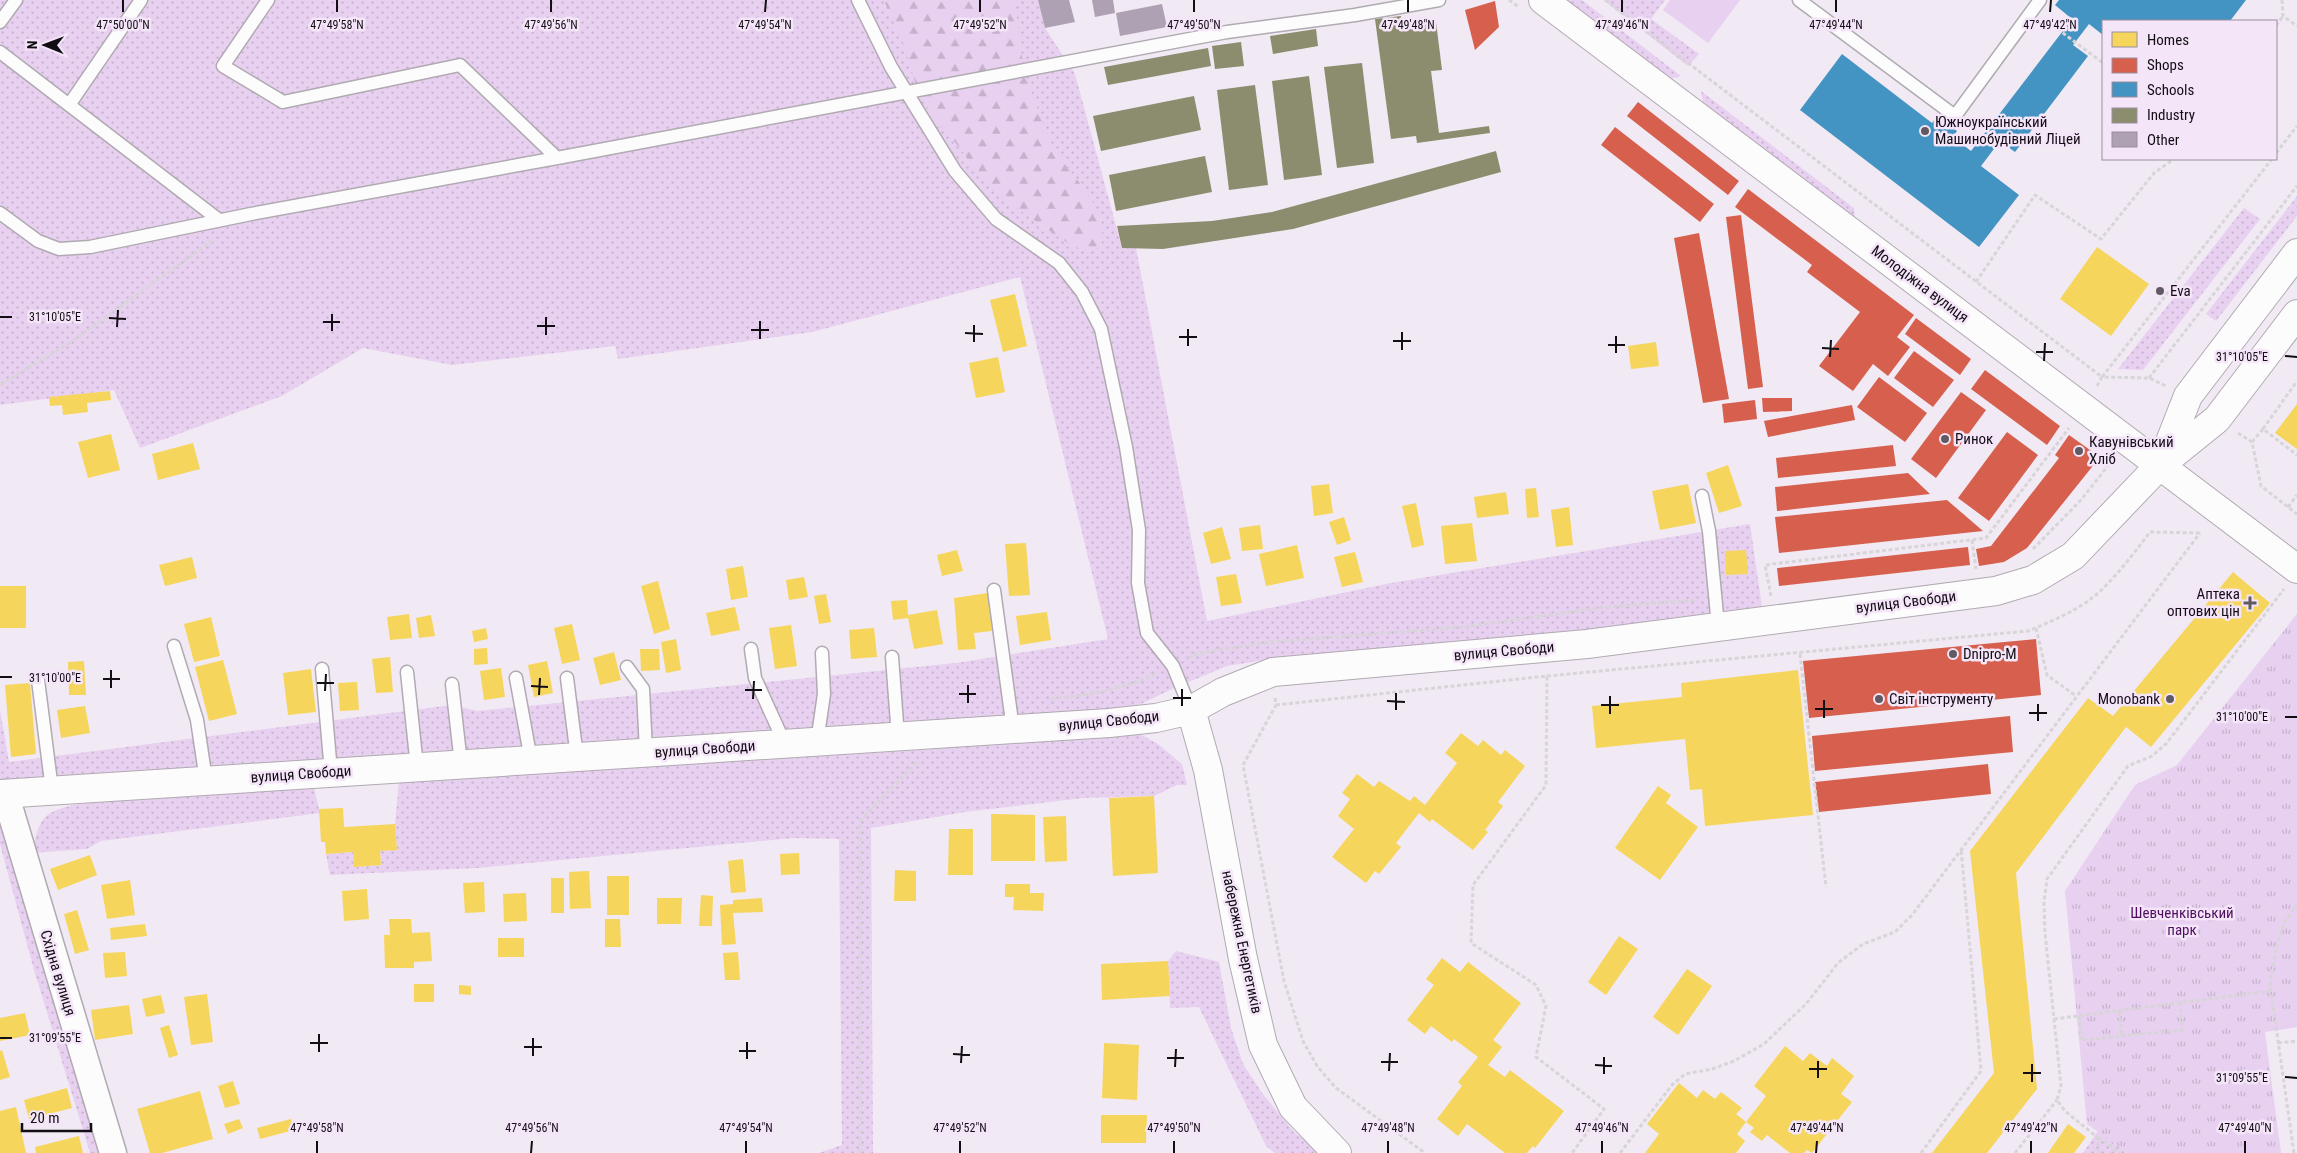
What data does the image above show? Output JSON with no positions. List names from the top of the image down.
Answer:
{
  "streets": {
    "street": [
      "Молодіжна вулиця",
      "вулиця Свободи",
      "набережна Енергетиків",
      "Східна вулиця"
    ]
  },
  "crossings": [
    ["Молодіжна вулиця", "вулиця Свободи"],
    ["вулиця Свободи", "набережна Енергетиків"],
    ["вулиця Свободи", "Східна вулиця"]
  ],
  "parks": ["Шевченківський парк"],
  "places": {
    "other": [
      "Южноукраїнський Машинобудівний Ліцей",
      "Eva",
      "Ринок",
      "Кавунівський Хліб",
      "Dnipro-M",
      "Світ інструменту",
      "Monobank"
    ],
    "health": ["Аптека оптових цін"]
  },
  "legend": [
    "Homes",
    "Shops",
    "Schools",
    "Industry",
    "Other"
  ],
  "scale_bar": "20 m",
  "north": "left",
  "coordinates": [
    "47°50'00\"N",
    "47°49'58\"N",
    "47°49'56\"N",
    "47°49'54\"N",
    "47°49'52\"N",
    "47°49'50\"N",
    "47°49'48\"N",
    "47°49'46\"N",
    "47°49'44\"N",
    "47°49'42\"N",
    "31°10'05\"E",
    "31°10'00\"E",
    "31°09'55\"E",
    "47°49'40\"N"
  ]
}
